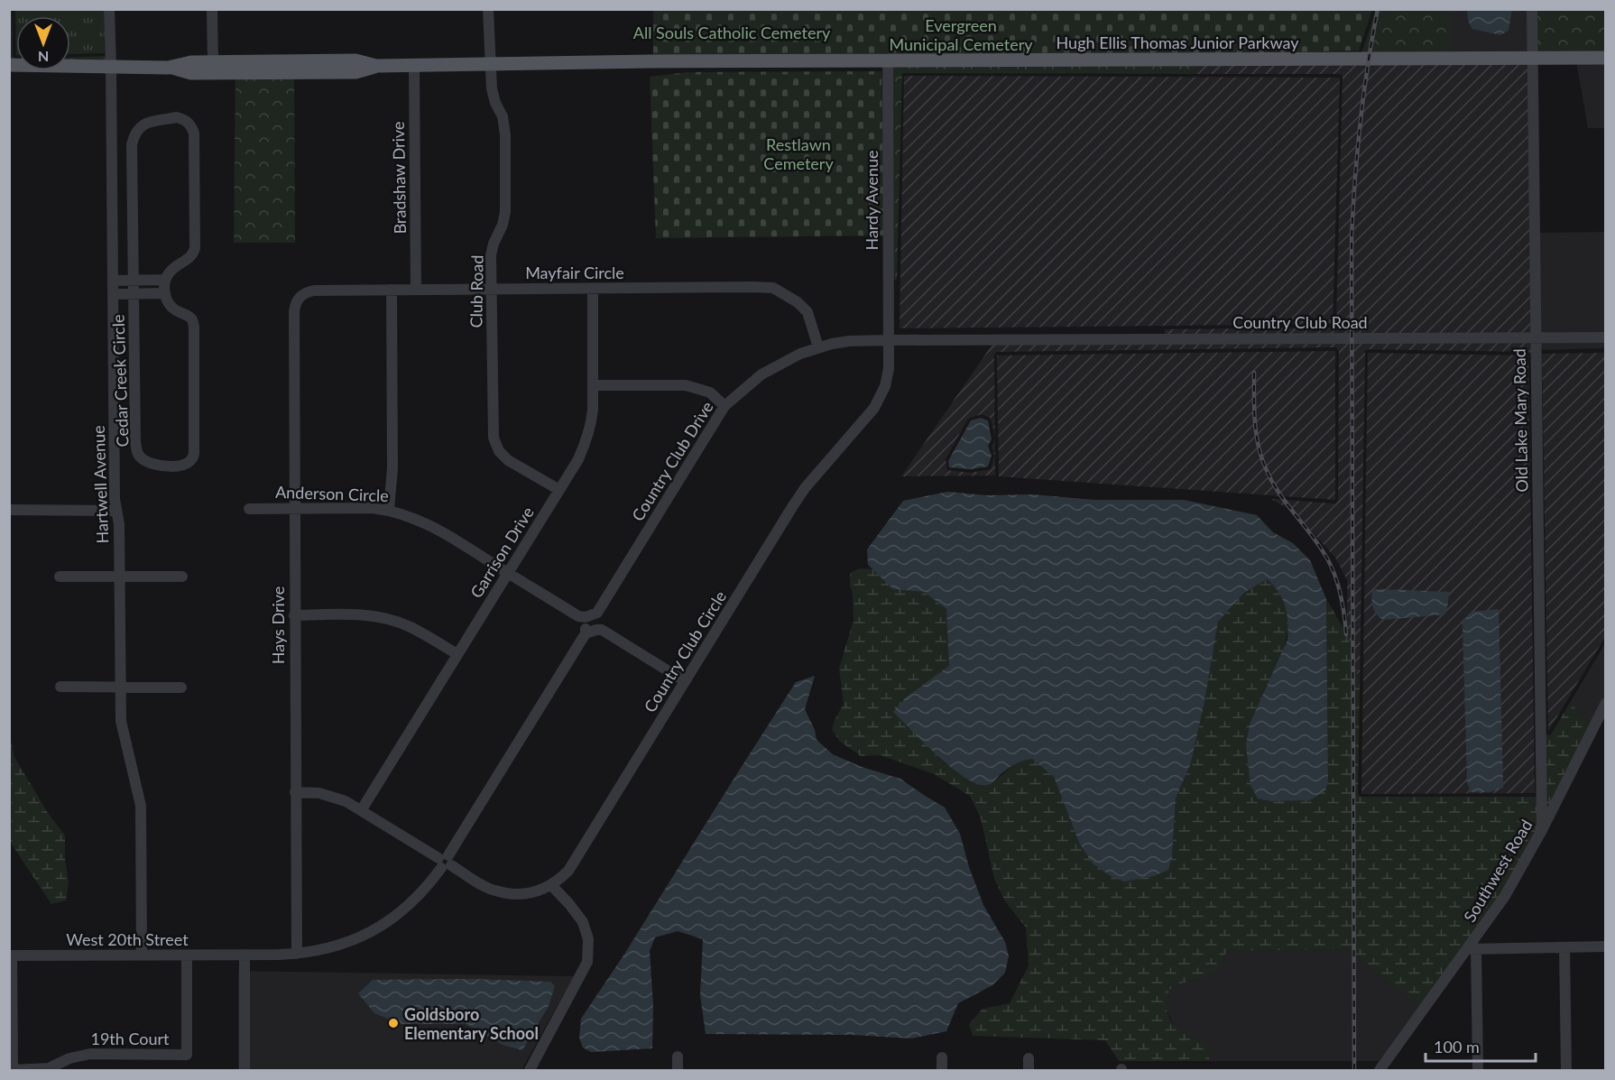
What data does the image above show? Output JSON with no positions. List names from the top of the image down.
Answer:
{
  "streets": {
    "main road": ["Hugh Ellis Thomas Junior Parkway"],
    "street": [
      "Bradshaw Drive",
      "Hardy Avenue",
      "Mayfair Circle",
      "Club Road",
      "Country Club Road",
      "Cedar Creek Circle",
      "Old Lake Mary Road",
      "Country Club Drive",
      "Hartwell Avenue",
      "Anderson Circle",
      "Garrison Drive",
      "Hays Drive",
      "Country Club Circle",
      "Southwest Road",
      "West 20th Street",
      "19th Court"
    ]
  },
  "crossings": [
    ["Hugh Ellis Thomas Junior Parkway", "Bradshaw Drive"],
    ["Hugh Ellis Thomas Junior Parkway", "Hardy Avenue"],
    ["Hugh Ellis Thomas Junior Parkway", "Club Road"],
    ["Hugh Ellis Thomas Junior Parkway", "Old Lake Mary Road"],
    ["Hugh Ellis Thomas Junior Parkway", "Hartwell Avenue"],
    ["Bradshaw Drive", "Mayfair Circle"],
    ["Hardy Avenue", "Country Club Drive"],
    ["Hardy Avenue", "Country Club Circle"],
    ["Mayfair Circle", "Club Road"],
    ["Mayfair Circle", "Country Club Drive"],
    ["Mayfair Circle", "Garrison Drive"],
    ["Mayfair Circle", "Hays Drive"],
    ["Club Road", "Garrison Drive"],
    ["Country Club Road", "Old Lake Mary Road"],
    ["Country Club Road", "Country Club Drive"],
    ["Cedar Creek Circle", "Hartwell Avenue"],
    ["Old Lake Mary Road", "Southwest Road"],
    ["Country Club Drive", "Anderson Circle"],
    ["Country Club Drive", "Hays Drive"],
    ["Country Club Drive", "Country Club Circle"],
    ["Country Club Drive", "West 20th Street"],
    ["Hartwell Avenue", "West 20th Street"],
    ["Anderson Circle", "Garrison Drive"],
    ["Anderson Circle", "Hays Drive"],
    ["Anderson Circle", "Country Club Circle"],
    ["Garrison Drive", "Country Club Circle"],
    ["Hays Drive", "Country Club Circle"],
    ["West 20th Street", "19th Court"]
  ],
  "parks": ["Evergreen Municipal Cemetery", "All Souls Catholic Cemetery", "Restlawn Cemetery"],
  "places": ["Goldsboro Elementary School"],
  "scale_bar": "100 m",
  "north": "bottom"
}
